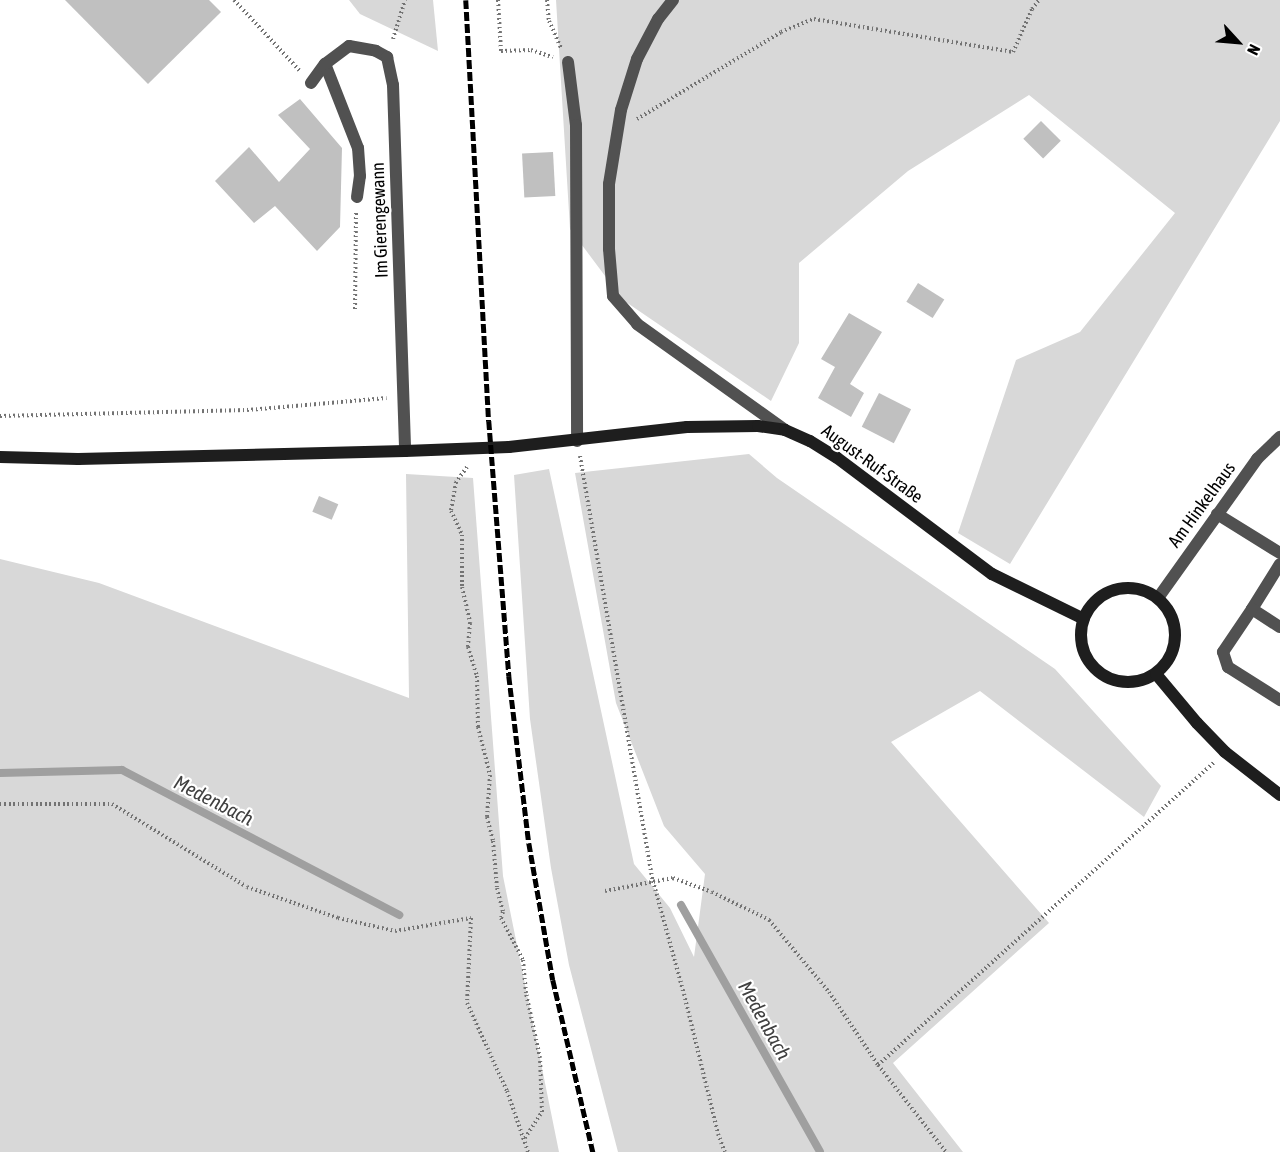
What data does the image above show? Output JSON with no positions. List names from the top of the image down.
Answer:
{
  "streets": {
    "main road": ["August-Ruf-Straße"],
    "street": ["Im Gierengewann", "Am Hinkelhaus"]
  },
  "crossings": [
    ["Im Gierengewann", "August-Ruf-Straße"],
    ["August-Ruf-Straße", "Am Hinkelhaus"]
  ],
  "water": ["Medenbach"],
  "north": "bottom right"
}
